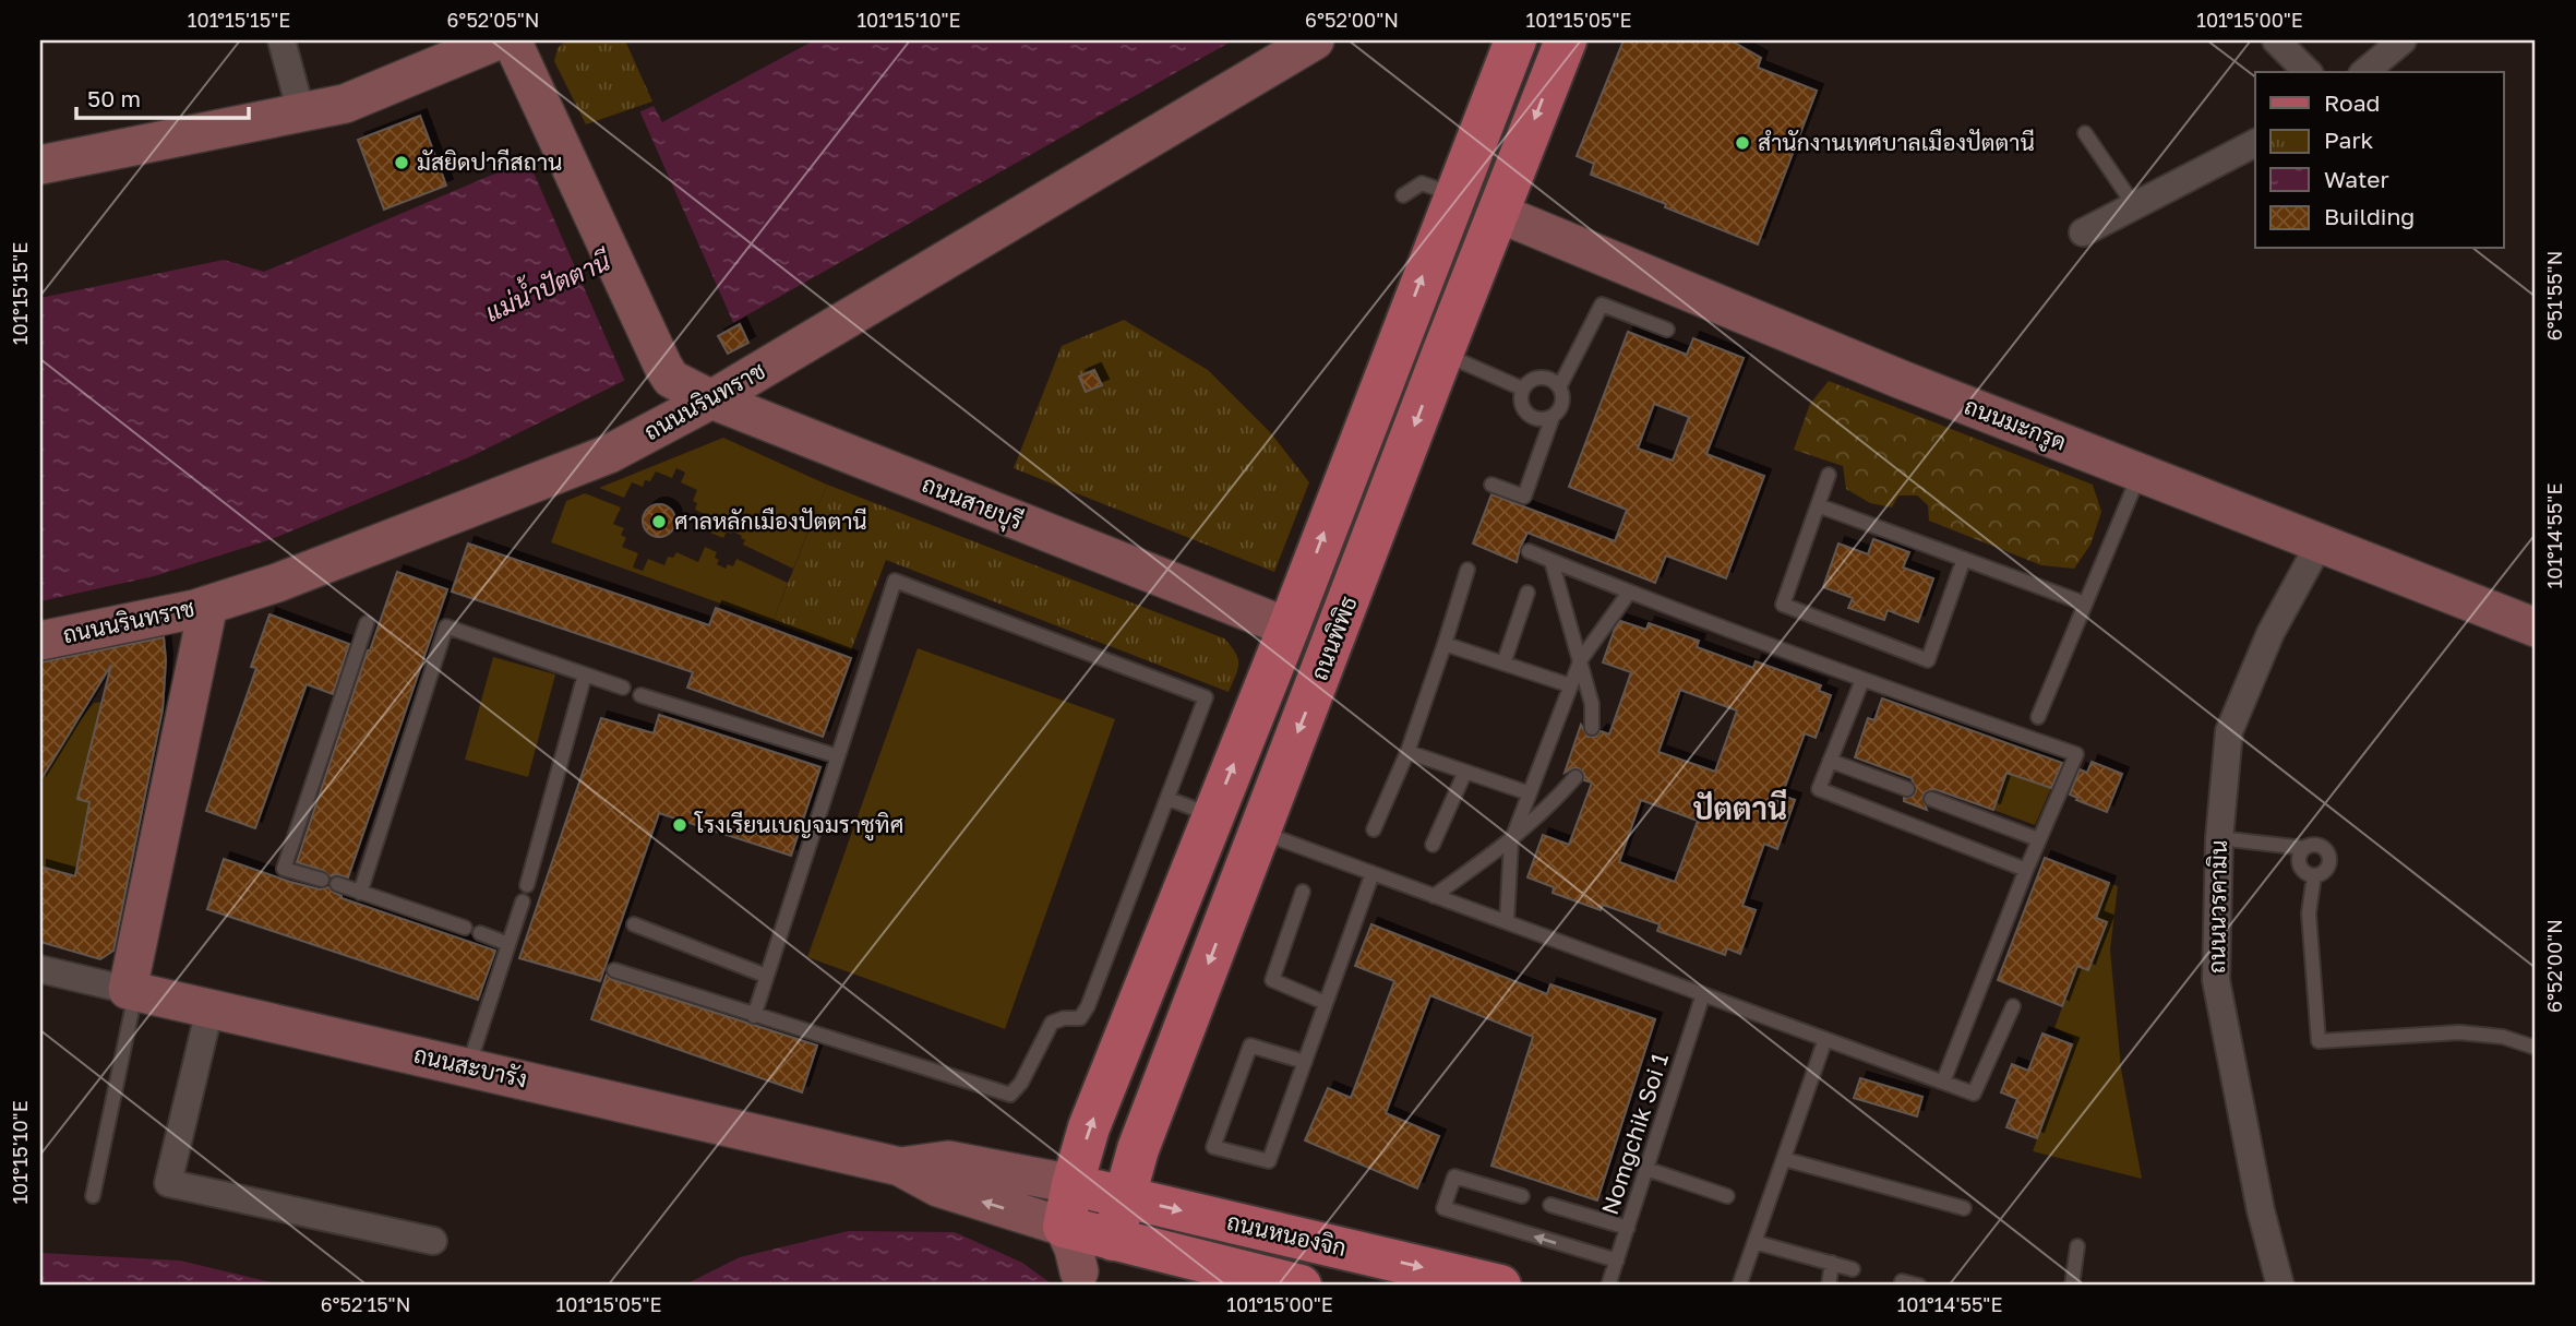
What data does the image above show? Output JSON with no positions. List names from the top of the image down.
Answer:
{
  "streets": {
    "main road": ["ถนนพิพิธ", "ถนนหนองจิก"],
    "street": [
      "ถนนนรินทราช",
      "ถนนมะกรูด",
      "ถนนสายบุรี",
      "ถนนนวรคามิน",
      "ถนนสะบารัง"
    ],
    "lane": ["Nomgchik Soi 1"]
  },
  "crossings": [
    ["ถนนนรินทราช", "ถนนสายบุรี"],
    ["ถนนมะกรูด", "ถนนพิพิธ"],
    ["ถนนมะกรูด", "ถนนนวรคามิน"],
    ["ถนนสายบุรี", "ถนนพิพิธ"],
    ["ถนนพิพิธ", "ถนนหนองจิก"]
  ],
  "districts": ["ปัตตานี"],
  "water": ["แม่น้ำปัตตานี"],
  "places": [
    "สำนักงานเทศบาลเมืองปัตตานี",
    "มัสยิดปากีสถาน",
    "ศาลหลักเมืองปัตตานี",
    "โรงเรียนเบญจมราชูทิศ"
  ],
  "legend": [
    "Road",
    "Park",
    "Water",
    "Building"
  ],
  "scale_bar": "50 m",
  "coordinates": [
    "101°15'15\"E",
    "6°52'05\"N",
    "101°15'10\"E",
    "6°52'00\"N",
    "101°15'05\"E",
    "101°15'00\"E",
    "6°51'55\"N",
    "101°14'55\"E",
    "6°52'15\"N"
  ]
}
